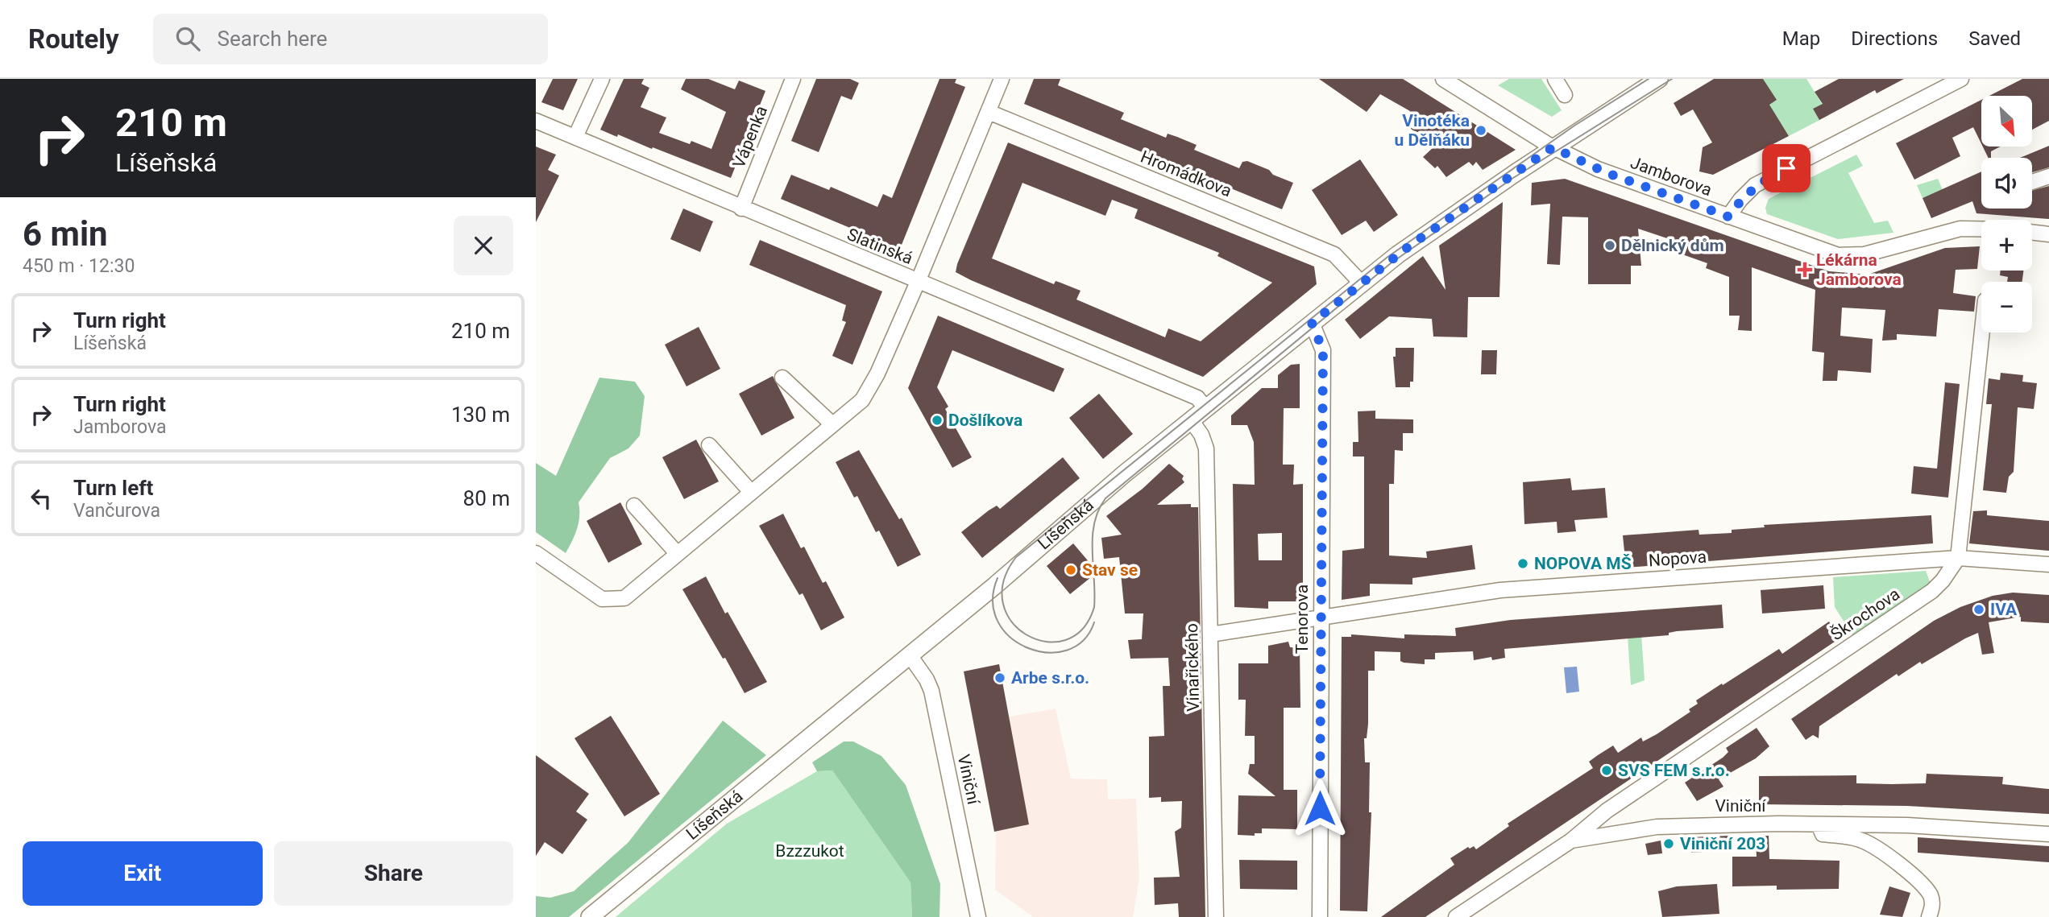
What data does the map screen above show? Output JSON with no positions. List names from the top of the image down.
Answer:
{
  "streets": {
    "street": [
      "Vápenka",
      "Hromádkova",
      "Jamborova",
      "Slatinská",
      "Líšeňská",
      "Nopova",
      "Škrochova",
      "Tenorova",
      "Vinařického",
      "Viniční"
    ]
  },
  "crossings": [
    ["Vápenka", "Slatinská"],
    ["Hromádkova", "Líšeňská"],
    ["Jamborova", "Líšeňská"],
    ["Slatinská", "Líšeňská"],
    ["Líšeňská", "Tenorova"],
    ["Líšeňská", "Vinařického"],
    ["Líšeňská", "Viniční"],
    ["Nopova", "Škrochova"],
    ["Nopova", "Tenorova"],
    ["Nopova", "Vinařického"],
    ["Škrochova", "Viniční"]
  ],
  "parks": ["Bzzzukot"],
  "places": {
    "other": [
      "Vinotéka u Dělňáku",
      "Dělnický dům",
      "Došlíkova",
      "NOPOVA MŠ",
      "Stav se",
      "IVA",
      "Arbe s.r.o.",
      "SVS FEM s.r.o.",
      "Viniční 203"
    ],
    "health": ["Lékárna Jamborova"]
  },
  "north": "bottom right",
  "page": {
    "header": "Routely",
    "search": "Search here",
    "nav": ["Map", "Directions", "Saved"],
    "turn": ["210 m", "Líšeňská"],
    "map_buttons": ["+", "−"],
    "heading": ["6 min", "450 m · 12:30"],
    "list": [
      {
        "name": "Turn right",
        "note": "Líšeňská",
        "value": "210 m"
      },
      {
        "name": "Turn right",
        "note": "Jamborova",
        "value": "130 m"
      },
      {
        "name": "Turn left",
        "note": "Vančurova",
        "value": "80 m"
      }
    ],
    "buttons": ["Exit", "Share"]
  }
}
